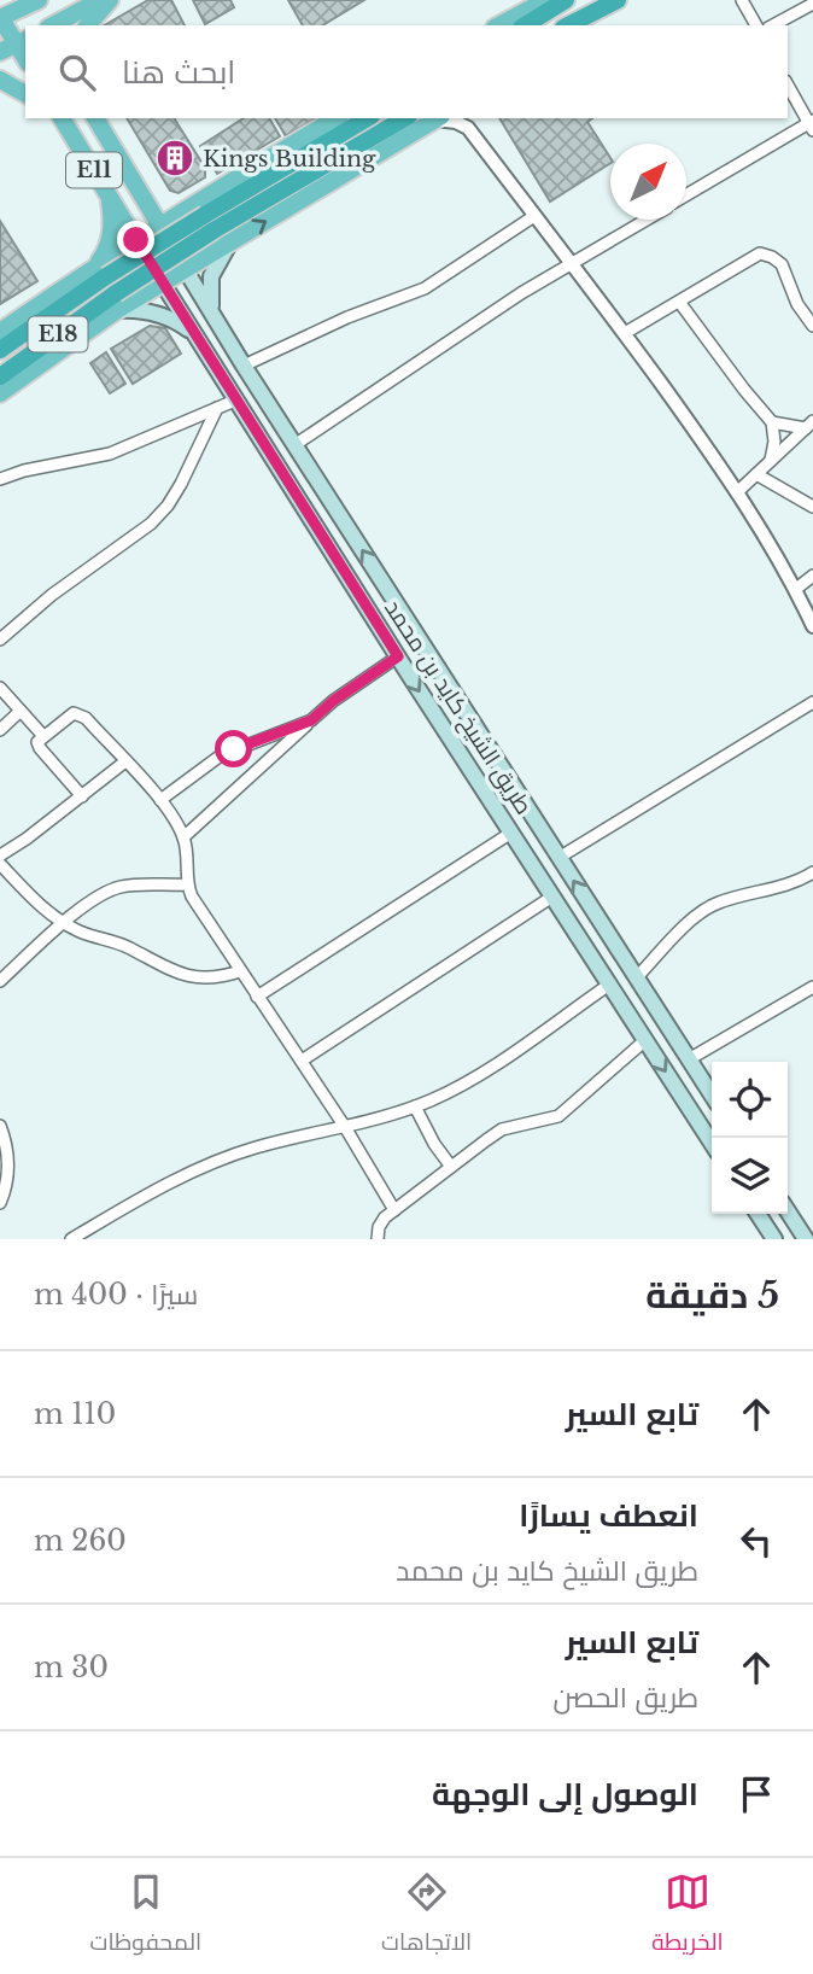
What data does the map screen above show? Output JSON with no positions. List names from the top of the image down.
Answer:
{
  "streets": {
    "highway": ["E18"],
    "main road": ["E11", "طريق الشيخ كايد بن محمد"]
  },
  "crossings": [
    ["E11", "طريق الشيخ كايد بن محمد"]
  ],
  "places": {
    "building": ["Kings Building"]
  },
  "north": "top right",
  "page": {
    "search": "ابحث هنا",
    "heading": ["5 دقيقة", "سيرًا · 400 m"],
    "list": [
      ["تابع السير", "110 m"],
      ["انعطف يسارًا", "طريق الشيخ كايد بن محمد", "260 m"],
      ["تابع السير", "طريق الحصن", "30 m"],
      "الوصول إلى الوجهة"
    ],
    "nav": ["الخريطة", "الاتجاهات", "المحفوظات"]
  }
}
